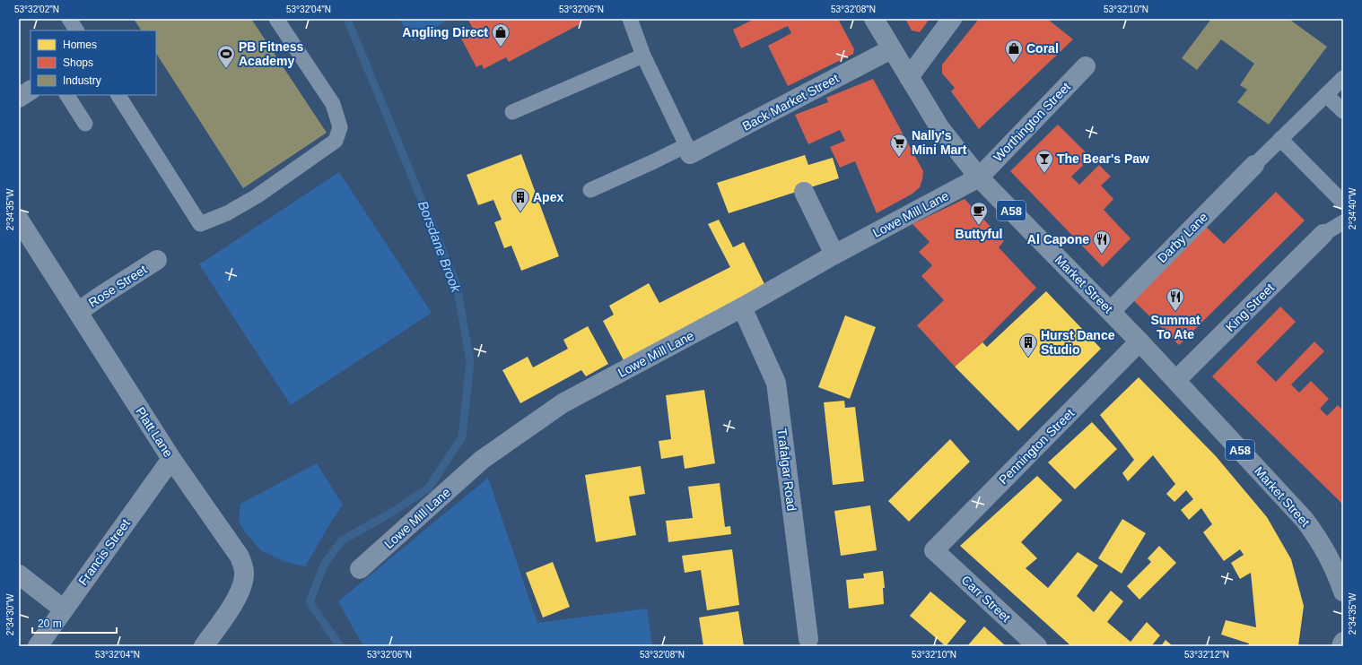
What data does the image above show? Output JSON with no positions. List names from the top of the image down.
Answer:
{
  "streets": {
    "highway": ["A58", "Market Street"],
    "street": [
      "Back Market Street",
      "Worthington Street",
      "Lowe Mill Lane",
      "Darby Lane",
      "Rose Street",
      "King Street",
      "Platt Lane",
      "Pennington Street",
      "Trafalgar Road",
      "Francis Street",
      "Carr Street"
    ]
  },
  "crossings": [
    ["Back Market Street", "Market Street"],
    ["Worthington Street", "Lowe Mill Lane"],
    ["Worthington Street", "Market Street"],
    ["Lowe Mill Lane", "Market Street"],
    ["Lowe Mill Lane", "Trafalgar Road"],
    ["Darby Lane", "Market Street"],
    ["Market Street", "King Street"],
    ["Market Street", "Pennington Street"],
    ["Rose Street", "Platt Lane"],
    ["Platt Lane", "Francis Street"],
    ["Pennington Street", "Carr Street"]
  ],
  "water": ["Borsdane Brook"],
  "places": {
    "shop": ["Angling Direct", "Coral"],
    "sports": ["PB Fitness Academy"],
    "supermarket": ["Nally's Mini Mart"],
    "bar": ["The Bear's Paw"],
    "building": ["Apex", "Hurst Dance Studio"],
    "cafe": ["Buttyful"],
    "restaurant": ["Al Capone", "Summat To Ate"]
  },
  "legend": ["Homes", "Shops", "Industry"],
  "scale_bar": "20 m",
  "coordinates": [
    "53°32'02\"N",
    "53°32'04\"N",
    "53°32'06\"N",
    "53°32'08\"N",
    "53°32'10\"N",
    "2°34'40\"W",
    "2°34'35\"W",
    "2°34'30\"W",
    "53°32'12\"N"
  ]
}
